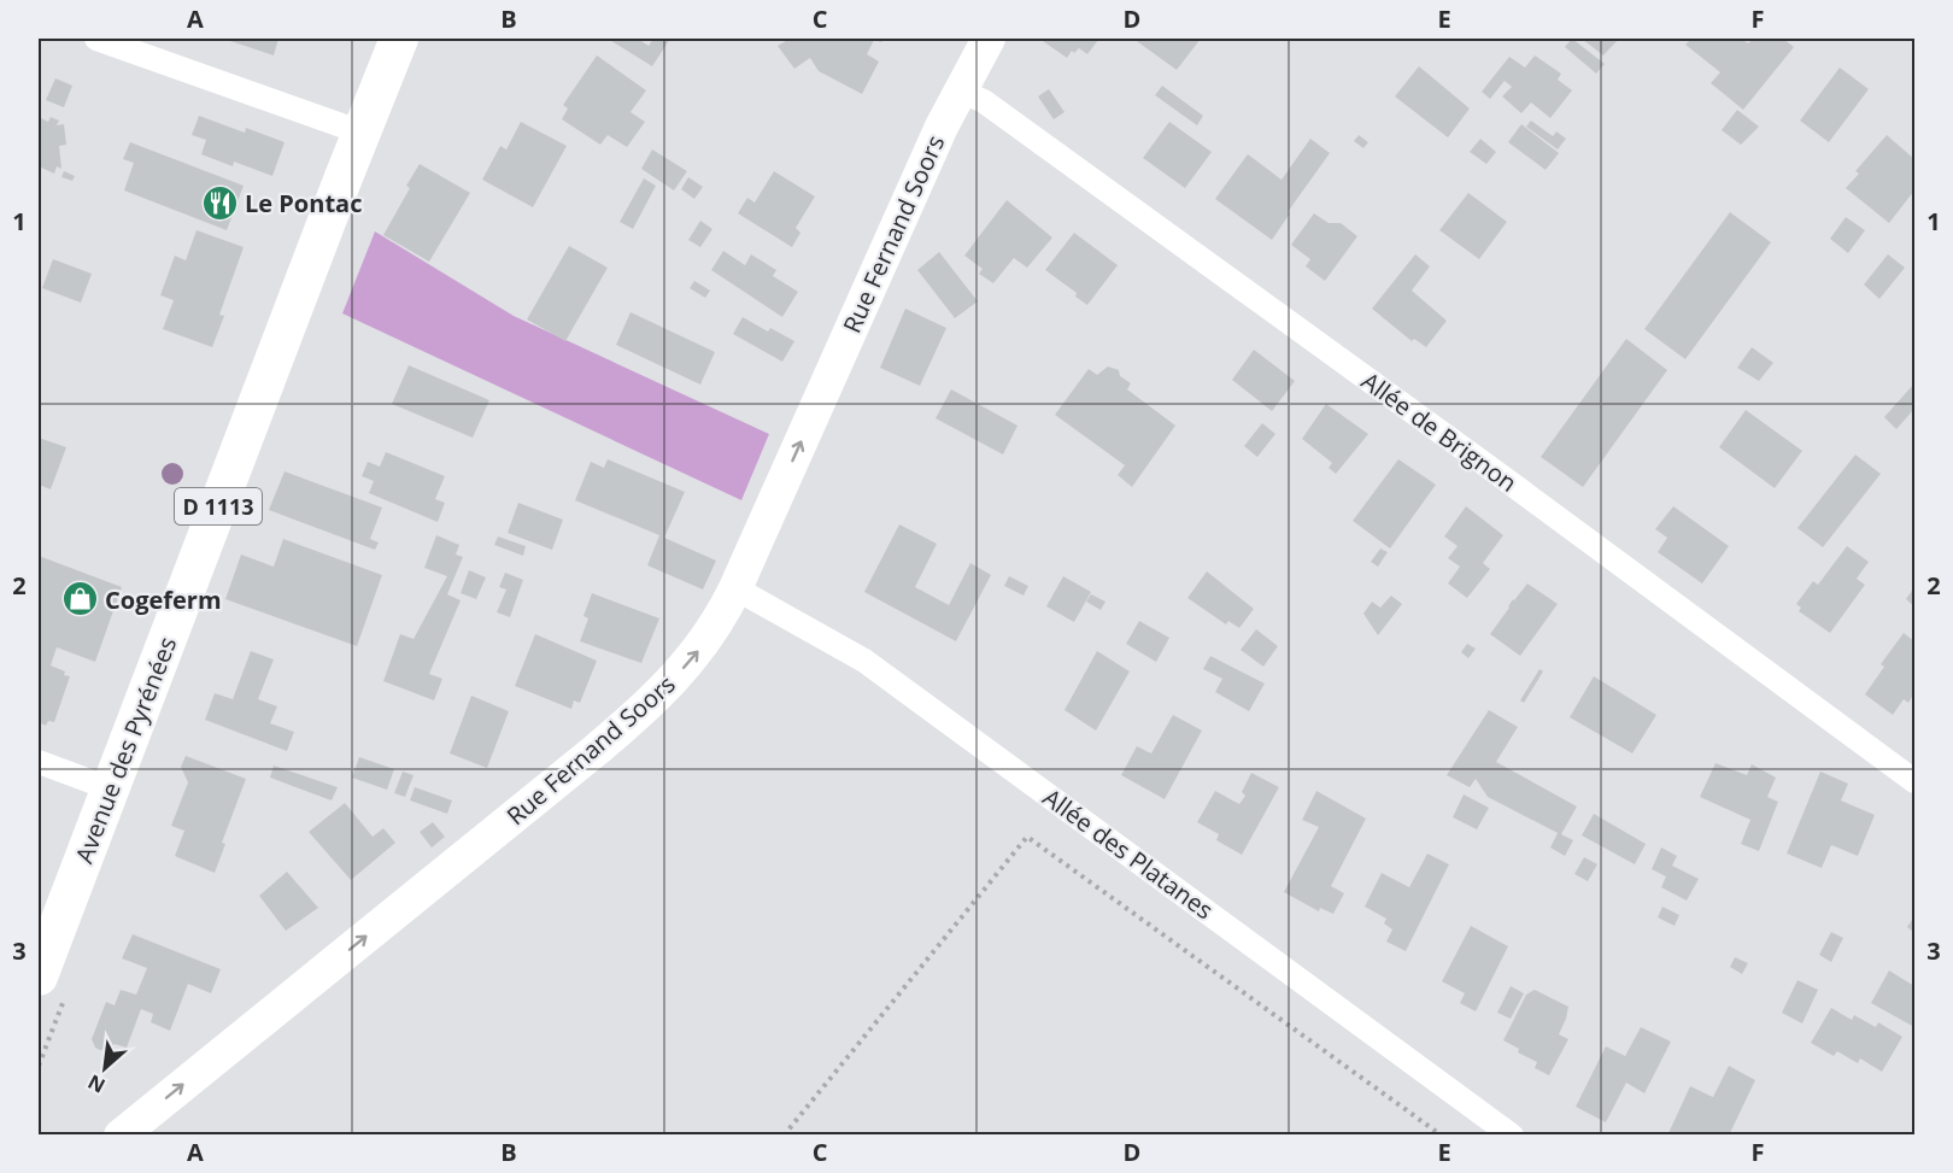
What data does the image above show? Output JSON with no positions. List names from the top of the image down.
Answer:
{
  "streets": {
    "main road": ["D 1113", "Avenue des Pyrénées"],
    "street": ["Rue Fernand Soors", "Allée de Brignon", "Allée des Platanes"]
  },
  "crossings": [
    ["Rue Fernand Soors", "Allée de Brignon"],
    ["Rue Fernand Soors", "Allée des Platanes"]
  ],
  "one_way": ["Rue Fernand Soors"],
  "places": {
    "restaurant": ["Le Pontac"],
    "shop": ["Cogeferm"]
  },
  "north": "bottom left",
  "grid": {
    "columns": [
      "A",
      "B",
      "C",
      "D",
      "E",
      "F"
    ],
    "rows": ["1", "2", "3"]
  }
}
